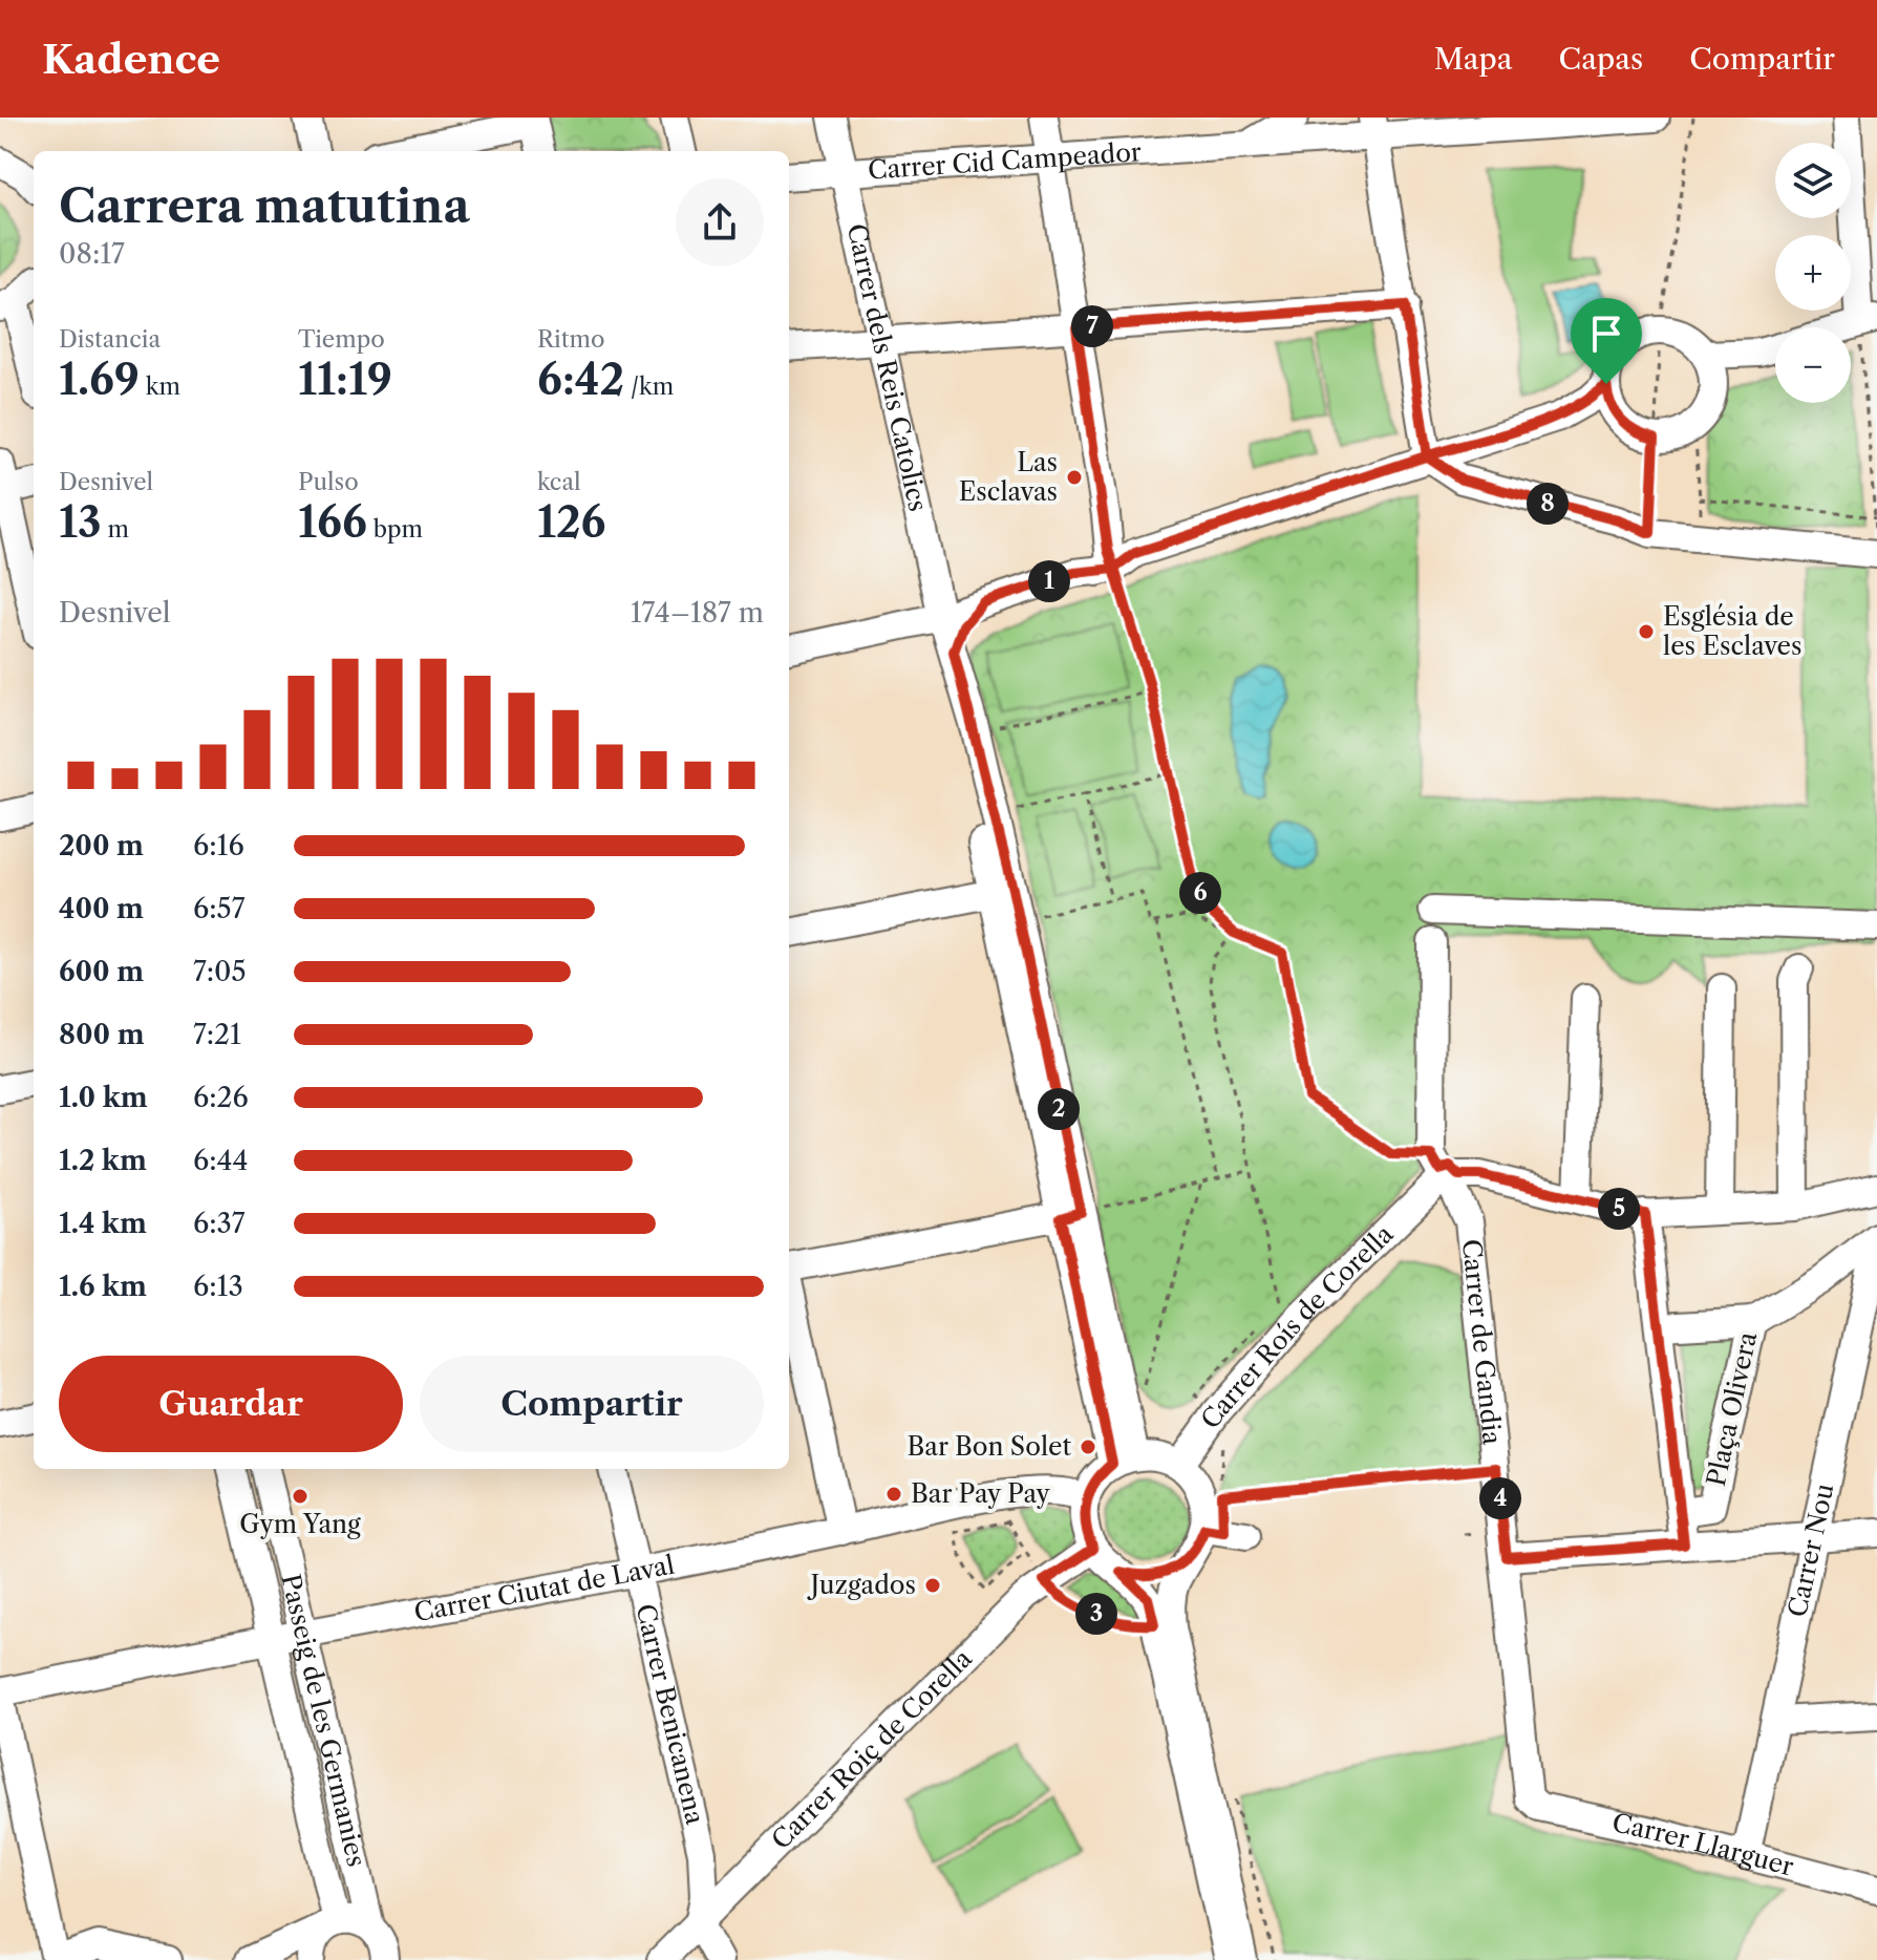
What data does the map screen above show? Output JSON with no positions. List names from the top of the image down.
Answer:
{
  "streets": {
    "street": [
      "Carrer Cid Campeador",
      "Carrer dels Reis Catolics",
      "Carrer Roís de Corella",
      "Carrer de Gandia",
      "Plaça Olivera",
      "Carrer Nou",
      "Carrer Ciutat de Laval",
      "Carrer Benicanena",
      "Passeig de les Germanies",
      "Carrer Roiç de Corella",
      "Carrer Llarguer"
    ]
  },
  "crossings": [
    ["Carrer Cid Campeador", "Carrer dels Reis Catolics"],
    ["Carrer dels Reis Catolics", "Carrer Roís de Corella"],
    ["Carrer dels Reis Catolics", "Carrer Ciutat de Laval"],
    ["Carrer dels Reis Catolics", "Carrer Roiç de Corella"],
    ["Carrer Roís de Corella", "Carrer de Gandia"],
    ["Carrer Roís de Corella", "Carrer Ciutat de Laval"],
    ["Carrer Roís de Corella", "Carrer Roiç de Corella"],
    ["Carrer de Gandia", "Carrer Llarguer"],
    ["Carrer Nou", "Carrer Llarguer"],
    ["Carrer Ciutat de Laval", "Carrer Benicanena"],
    ["Carrer Ciutat de Laval", "Passeig de les Germanies"],
    ["Carrer Ciutat de Laval", "Carrer Roiç de Corella"],
    ["Carrer Benicanena", "Carrer Roiç de Corella"]
  ],
  "places": [
    "Las Esclavas",
    "Església de les Esclaves",
    "Bar Bon Solet",
    "Bar Pay Pay",
    "Gym Yang",
    "Juzgados"
  ],
  "page": {
    "header": "Kadence",
    "nav": ["Mapa", "Capas", "Compartir"],
    "map_buttons": ["+", "−"],
    "heading": ["Carrera matutina", "08:17"],
    "stats": [
      ["Distancia", "1.69 km"],
      ["Tiempo", "11:19"],
      ["Ritmo", "6:42 /km"],
      ["Desnivel", "13 m"],
      ["Pulso", "166 bpm"],
      ["kcal", "126"]
    ],
    "pins": [
      "7",
      "8",
      "1",
      "6",
      "2",
      "5",
      "4",
      "3"
    ],
    "chart": ["Desnivel", "174–187 m"],
    "list": [
      {
        "name": "200 m",
        "note": "6:16"
      },
      {
        "name": "400 m",
        "note": "6:57"
      },
      {
        "name": "600 m",
        "note": "7:05"
      },
      {
        "name": "800 m",
        "note": "7:21"
      },
      {
        "name": "1.0 km",
        "note": "6:26"
      },
      {
        "name": "1.2 km",
        "note": "6:44"
      },
      {
        "name": "1.4 km",
        "note": "6:37"
      },
      {
        "name": "1.6 km",
        "note": "6:13"
      }
    ],
    "buttons": ["Guardar", "Compartir"]
  }
}
